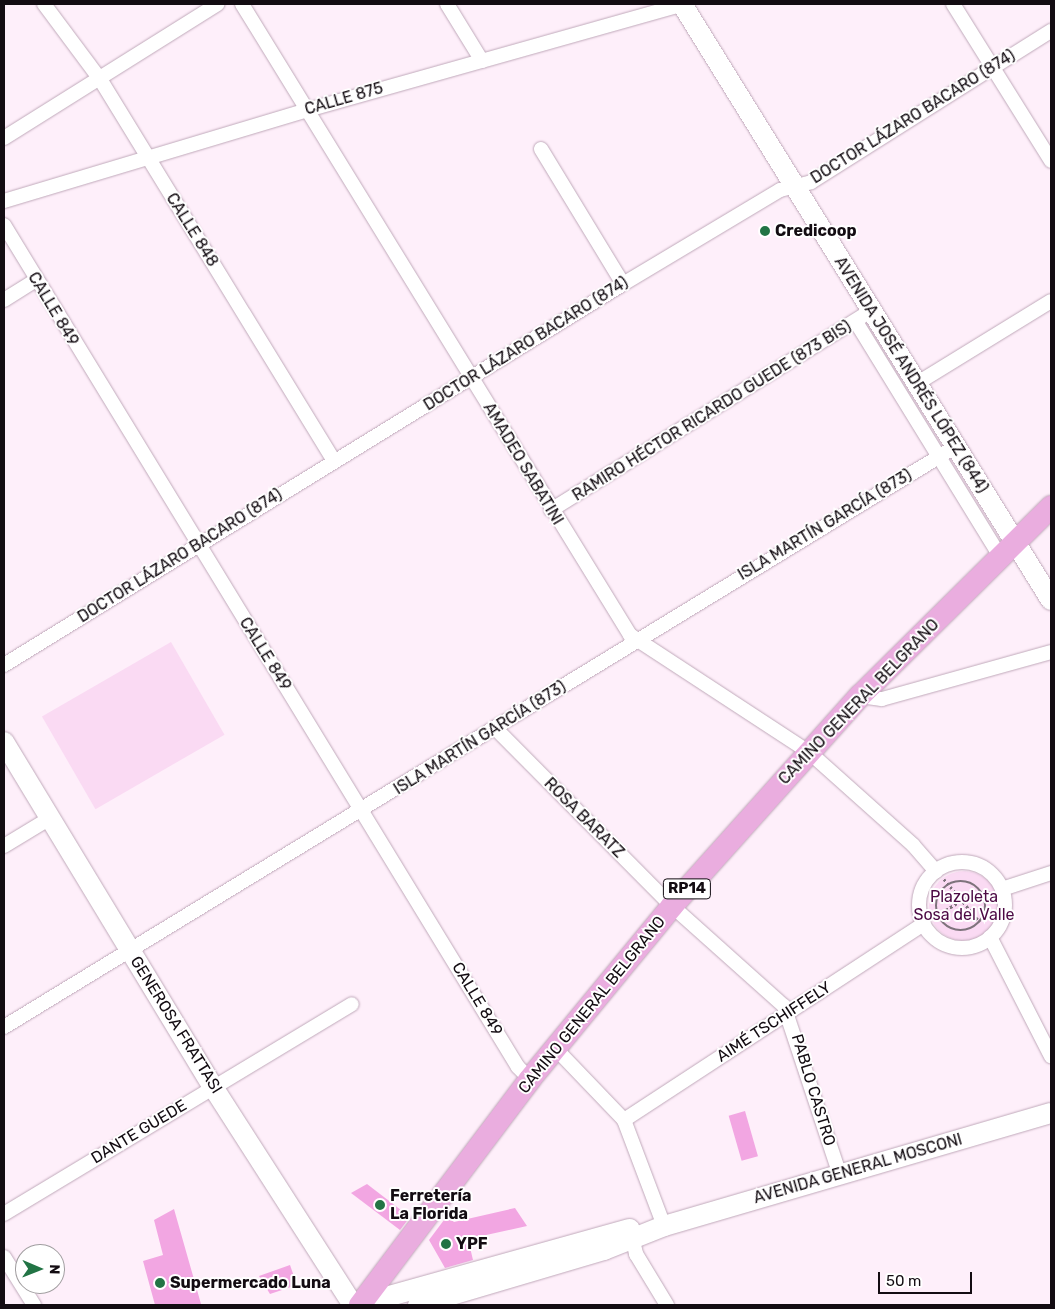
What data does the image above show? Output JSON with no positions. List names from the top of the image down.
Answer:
{
  "streets": {
    "main road": [
      "AVENIDA JOSÉ ANDRÉS LÓPEZ (844)",
      "CAMINO GENERAL BELGRANO",
      "RP14",
      "GENEROSA FRATTASI",
      "AVENIDA GENERAL MOSCONI"
    ],
    "street": [
      "CALLE 875",
      "DOCTOR LÁZARO BACARO (874)",
      "CALLE 848",
      "CALLE 849",
      "RAMIRO HÉCTOR RICARDO GUEDE (873 BIS)",
      "AMADEO SABATINI",
      "ISLA MARTÍN GARCÍA (873)",
      "ROSA BARATZ",
      "AIMÉ TSCHIFFELY",
      "PABLO CASTRO",
      "DANTE GUEDE"
    ]
  },
  "crossings": [
    ["CALLE 875", "CALLE 848"],
    ["CALLE 875", "AVENIDA JOSÉ ANDRÉS LÓPEZ (844)"],
    ["CALLE 875", "AMADEO SABATINI"],
    ["DOCTOR LÁZARO BACARO (874)", "CALLE 848"],
    ["DOCTOR LÁZARO BACARO (874)", "CALLE 849"],
    ["DOCTOR LÁZARO BACARO (874)", "AVENIDA JOSÉ ANDRÉS LÓPEZ (844)"],
    ["DOCTOR LÁZARO BACARO (874)", "AMADEO SABATINI"],
    ["CALLE 849", "ISLA MARTÍN GARCÍA (873)"],
    ["CALLE 849", "CAMINO GENERAL BELGRANO"],
    ["AVENIDA JOSÉ ANDRÉS LÓPEZ (844)", "RAMIRO HÉCTOR RICARDO GUEDE (873 BIS)"],
    ["AVENIDA JOSÉ ANDRÉS LÓPEZ (844)", "ISLA MARTÍN GARCÍA (873)"],
    ["AVENIDA JOSÉ ANDRÉS LÓPEZ (844)", "CAMINO GENERAL BELGRANO"],
    ["RAMIRO HÉCTOR RICARDO GUEDE (873 BIS)", "AMADEO SABATINI"],
    ["AMADEO SABATINI", "ISLA MARTÍN GARCÍA (873)"],
    ["AMADEO SABATINI", "CAMINO GENERAL BELGRANO"],
    ["ISLA MARTÍN GARCÍA (873)", "ROSA BARATZ"],
    ["ISLA MARTÍN GARCÍA (873)", "GENEROSA FRATTASI"],
    ["CAMINO GENERAL BELGRANO", "ROSA BARATZ"],
    ["CAMINO GENERAL BELGRANO", "GENEROSA FRATTASI"],
    ["CAMINO GENERAL BELGRANO", "PABLO CASTRO"],
    ["CAMINO GENERAL BELGRANO", "AVENIDA GENERAL MOSCONI"],
    ["ROSA BARATZ", "PABLO CASTRO"],
    ["AIMÉ TSCHIFFELY", "PABLO CASTRO"],
    ["GENEROSA FRATTASI", "DANTE GUEDE"],
    ["GENEROSA FRATTASI", "AVENIDA GENERAL MOSCONI"],
    ["PABLO CASTRO", "AVENIDA GENERAL MOSCONI"]
  ],
  "parks": ["Plazoleta Sosa del Valle"],
  "places": [
    "Credicoop",
    "Ferretería La Florida",
    "YPF",
    "Supermercado Luna"
  ],
  "scale_bar": "50 m",
  "north": "right"
}
